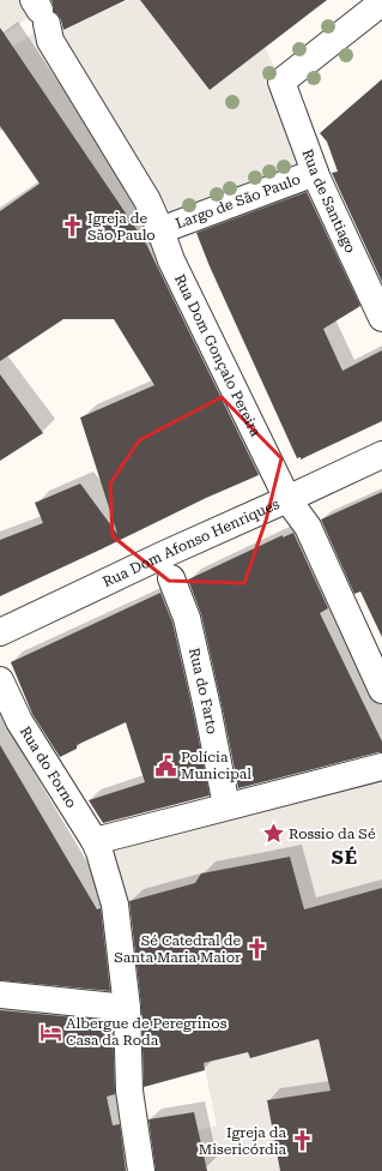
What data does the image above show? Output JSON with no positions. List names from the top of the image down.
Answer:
{
  "streets": {
    "street": [
      "Rua de Santiago",
      "Largo de São Paulo",
      "Rua Dom Gonçalo Pereira",
      "Rua Dom Afonso Henriques",
      "Rua do Farto",
      "Rua do Forno"
    ]
  },
  "crossings": [
    ["Rua de Santiago", "Largo de São Paulo"],
    ["Largo de São Paulo", "Rua Dom Gonçalo Pereira"],
    ["Rua Dom Gonçalo Pereira", "Rua Dom Afonso Henriques"]
  ],
  "districts": ["SÉ"],
  "places": {
    "church": ["Igreja de São Paulo", "Sé Catedral de Santa Maria Maior", "Igreja da Misericórdia"],
    "public building": ["Polícia Municipal"],
    "place": ["Rossio da Sé"],
    "hotel": ["Albergue de Peregrinos Casa da Roda"]
  }
}
